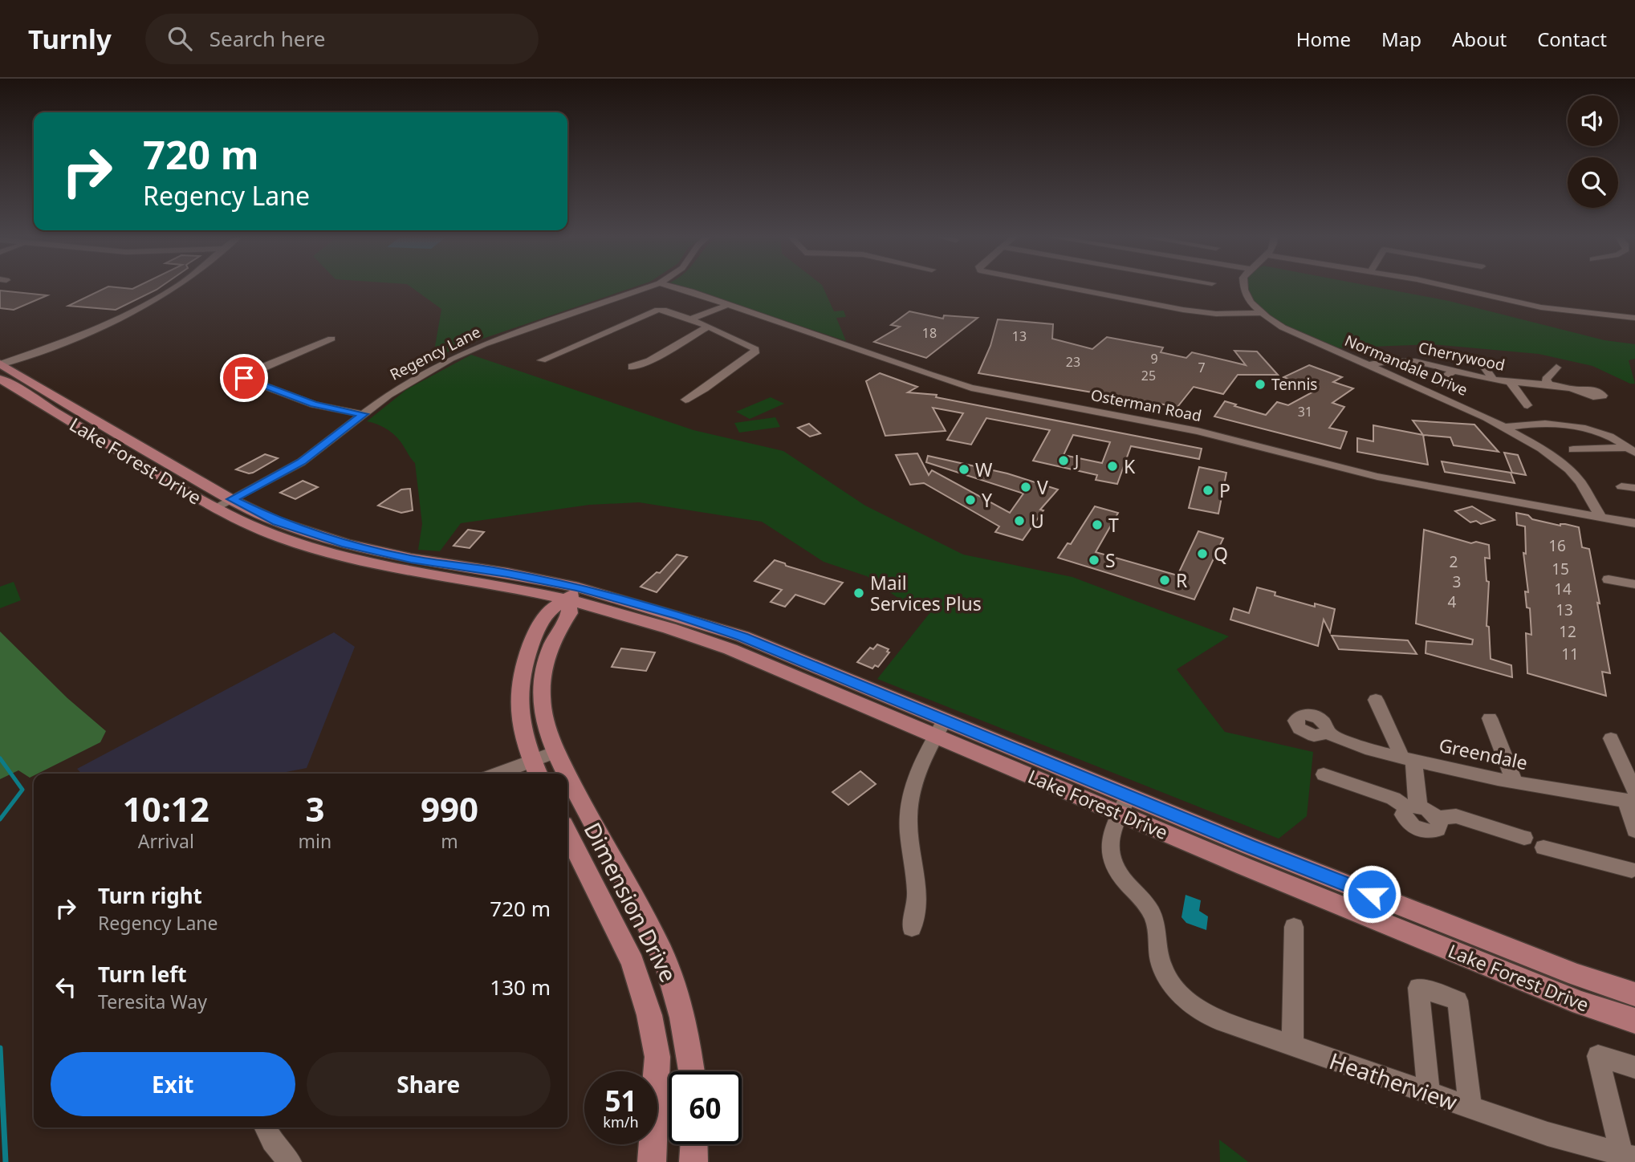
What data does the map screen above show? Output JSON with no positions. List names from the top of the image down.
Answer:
{
  "streets": {
    "main road": ["Lake Forest Drive", "Dimension Drive"],
    "street": [
      "Regency Lane",
      "Cherrywood",
      "Normandale Drive",
      "Osterman Road",
      "Greendale",
      "Heatherview"
    ]
  },
  "crossings": [
    ["Regency Lane", "Lake Forest Drive"],
    ["Cherrywood", "Normandale Drive"],
    ["Normandale Drive", "Osterman Road"],
    ["Lake Forest Drive", "Dimension Drive"],
    ["Lake Forest Drive", "Heatherview"]
  ],
  "places": [
    "Tennis",
    "J",
    "K",
    "W",
    "V",
    "P",
    "Y",
    "U",
    "T",
    "Q",
    "S",
    "R",
    "Mail Services Plus"
  ],
  "house_numbers": [
    "18",
    "13",
    "9",
    "23",
    "7",
    "25",
    "31",
    "16",
    "2",
    "15",
    "3",
    "14",
    "4",
    "13",
    "12",
    "11"
  ],
  "page": {
    "header": "Turnly",
    "search": "Search here",
    "nav": [
      "Home",
      "Map",
      "About",
      "Contact"
    ],
    "turn": ["720 m", "Regency Lane"],
    "eta": [
      "10:12",
      "Arrival",
      "3",
      "min",
      "990",
      "m"
    ],
    "list": [
      {
        "name": "Turn right",
        "note": "Regency Lane",
        "value": "720 m"
      },
      {
        "name": "Turn left",
        "note": "Teresita Way",
        "value": "130 m"
      }
    ],
    "buttons": ["Exit", "Share"],
    "speed": "51 km/h",
    "limit": "60"
  }
}
